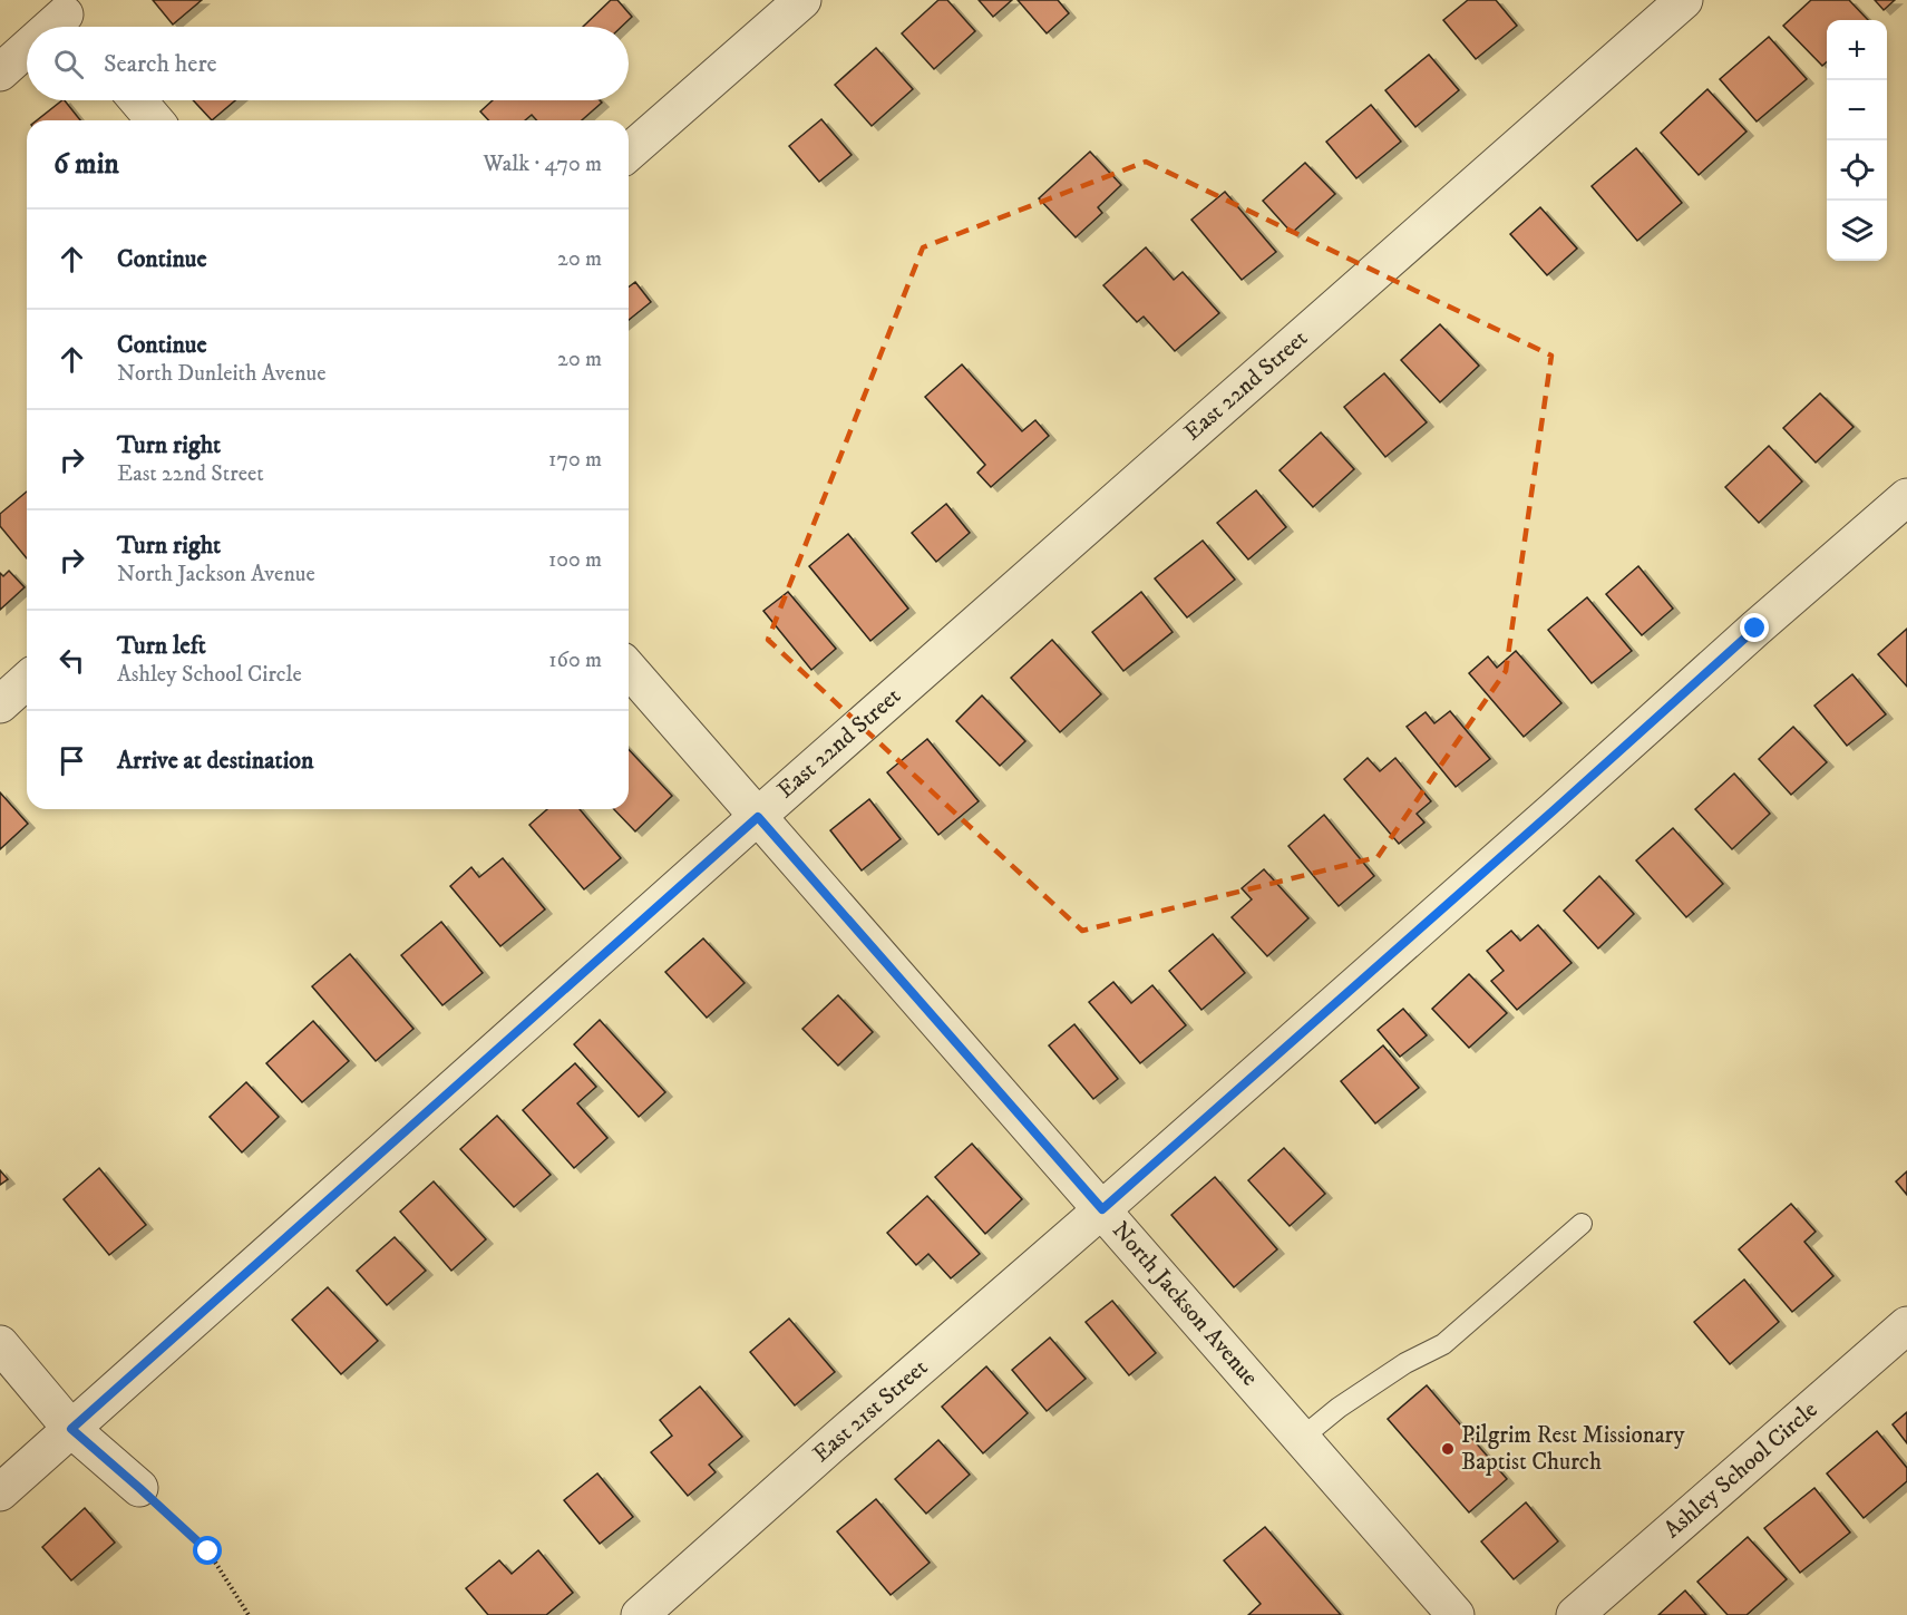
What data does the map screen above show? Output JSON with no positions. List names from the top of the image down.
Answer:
{
  "streets": {
    "street": [
      "East 22nd Street",
      "North Jackson Avenue",
      "East 21st Street",
      "Ashley School Circle"
    ]
  },
  "crossings": [
    ["East 22nd Street", "North Jackson Avenue"],
    ["North Jackson Avenue", "East 21st Street"]
  ],
  "places": ["Pilgrim Rest Missionary Baptist Church"],
  "page": {
    "map_buttons": ["+", "−"],
    "search": "Search here",
    "heading": ["6 min", "Walk · 470 m"],
    "list": [
      ["Continue", "20 m"],
      ["Continue", "North Dunleith Avenue", "20 m"],
      ["Turn right", "East 22nd Street", "170 m"],
      ["Turn right", "North Jackson Avenue", "100 m"],
      ["Turn left", "Ashley School Circle", "160 m"],
      "Arrive at destination"
    ]
  }
}
